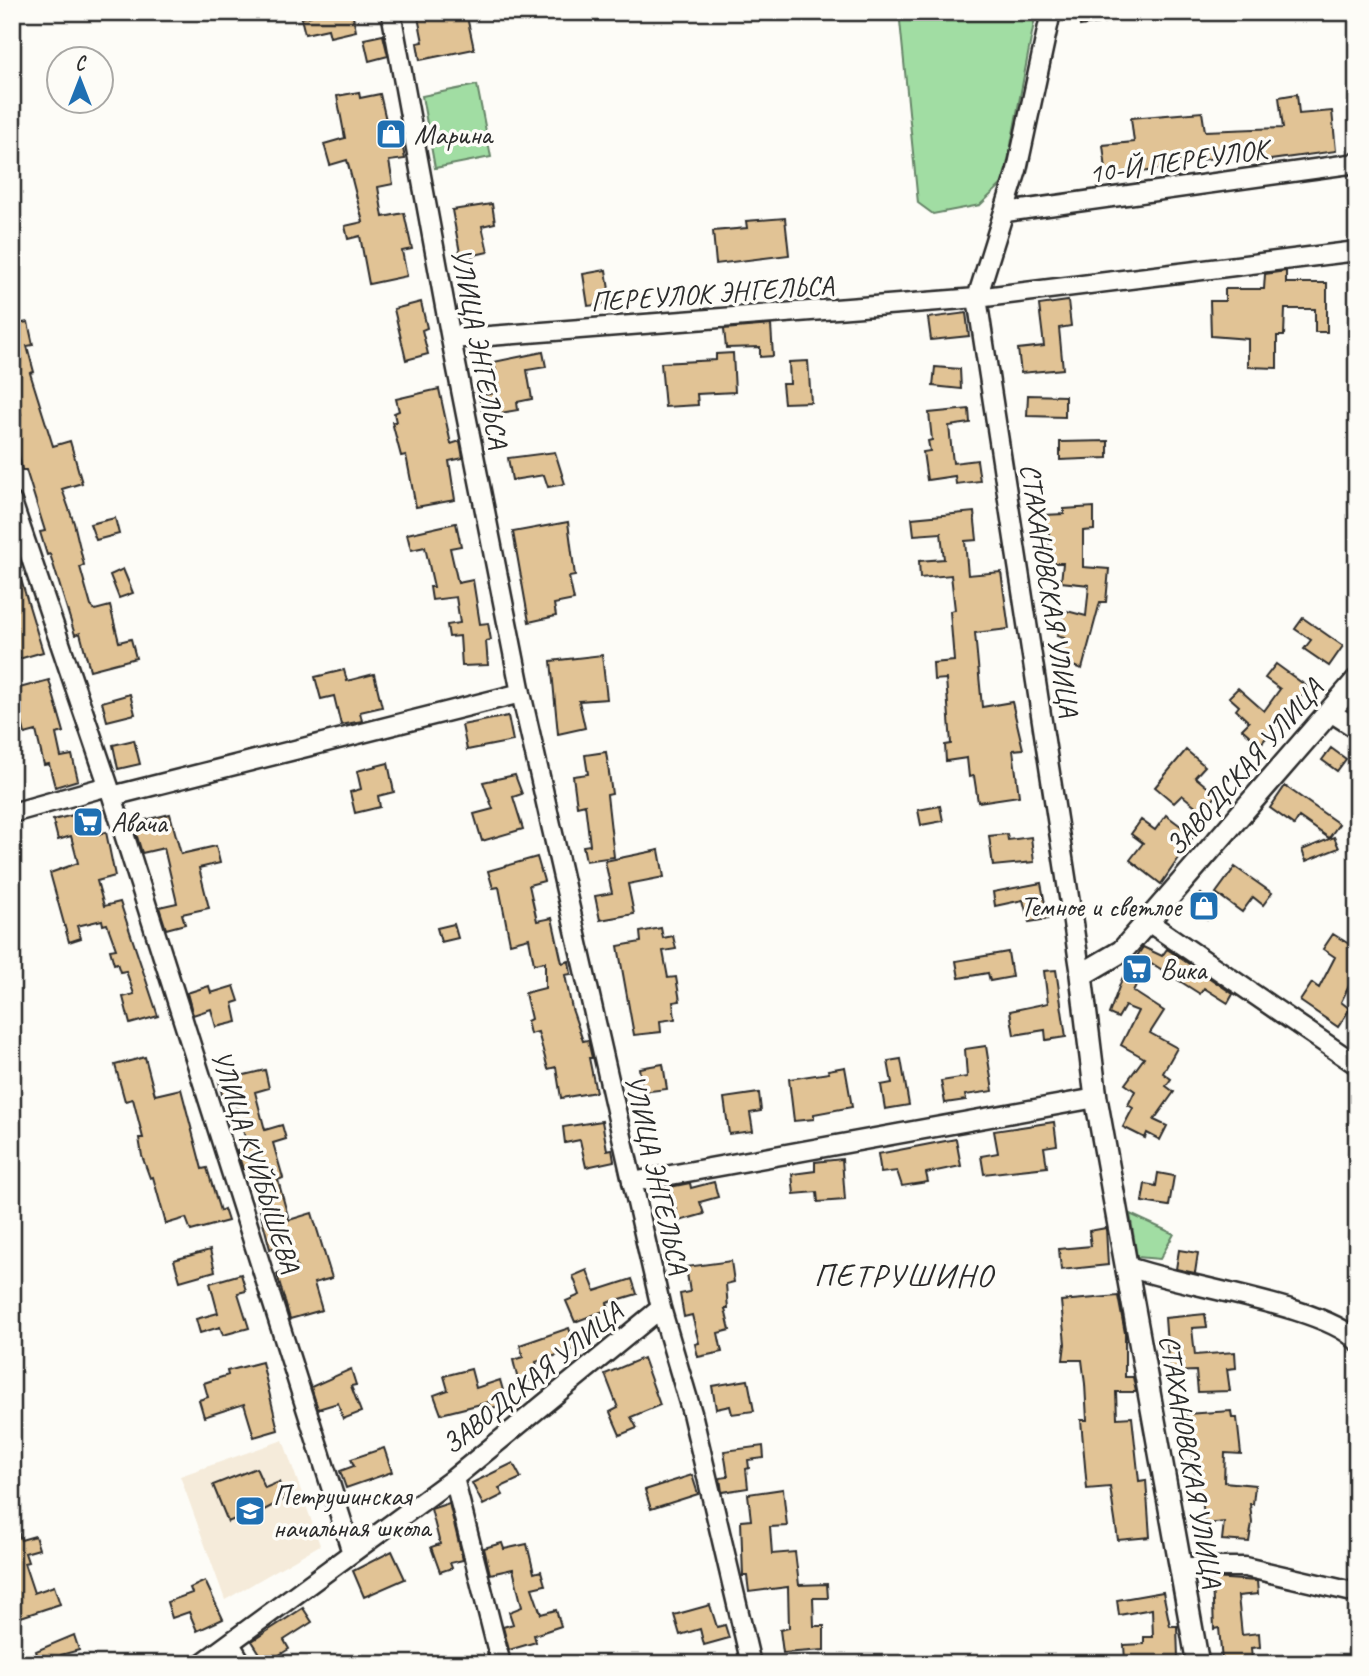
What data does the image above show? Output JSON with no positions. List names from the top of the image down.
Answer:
{
  "streets": {
    "street": [
      "10-Й ПЕРЕУЛОК",
      "ПЕРЕУЛОК ЭНГЕЛЬСА",
      "УЛИЦА ЭНГЕЛЬСА",
      "СТАХАНОВСКАЯ УЛИЦА",
      "ЗАВОДСКАЯ УЛИЦА",
      "УЛИЦА КУЙБЫШЕВА"
    ]
  },
  "crossings": [
    ["ПЕРЕУЛОК ЭНГЕЛЬСА", "УЛИЦА ЭНГЕЛЬСА"],
    ["ПЕРЕУЛОК ЭНГЕЛЬСА", "СТАХАНОВСКАЯ УЛИЦА"],
    ["УЛИЦА ЭНГЕЛЬСА", "ЗАВОДСКАЯ УЛИЦА"],
    ["СТАХАНОВСКАЯ УЛИЦА", "ЗАВОДСКАЯ УЛИЦА"],
    ["ЗАВОДСКАЯ УЛИЦА", "УЛИЦА КУЙБЫШЕВА"]
  ],
  "districts": ["ПЕТРУШИНО"],
  "places": {
    "shop": ["Марина", "Темное и светлое"],
    "supermarket": ["Авача", "Вика"],
    "school or university": ["Петрушинская начальная школа"]
  },
  "north": "top"
}
